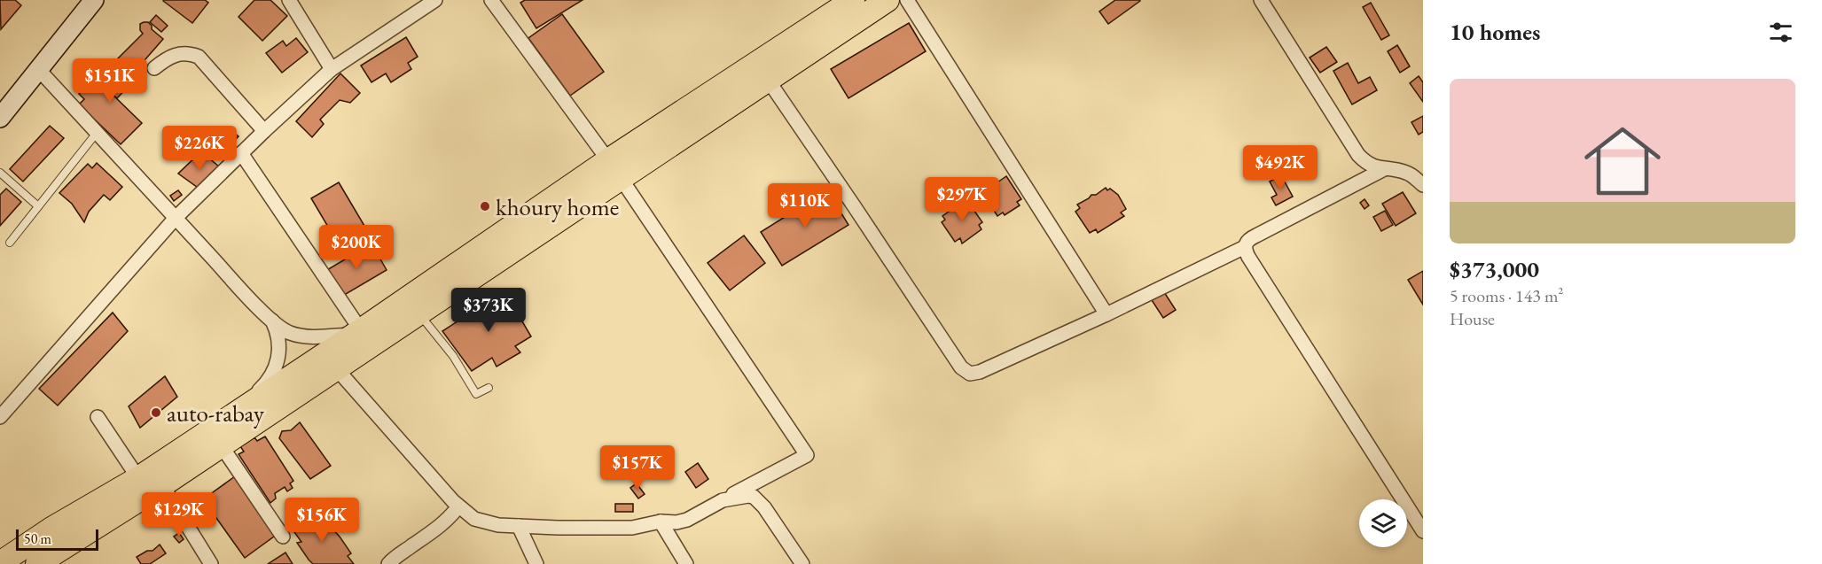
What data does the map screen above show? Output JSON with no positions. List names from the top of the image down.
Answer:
{
  "places": ["khoury home", "auto-rabay"],
  "scale_bar": "50 m",
  "page": {
    "heading": "10 homes",
    "price": [
      "$151K",
      "$226K",
      "$492K",
      "$297K",
      "$110K",
      "$200K",
      "$373K",
      "$157K",
      "$129K",
      "$156K"
    ],
    "list": [
      {
        "name": "$373,000",
        "note": "5 rooms · 143 m² · House"
      }
    ],
    "scale": "50 m"
  }
}
